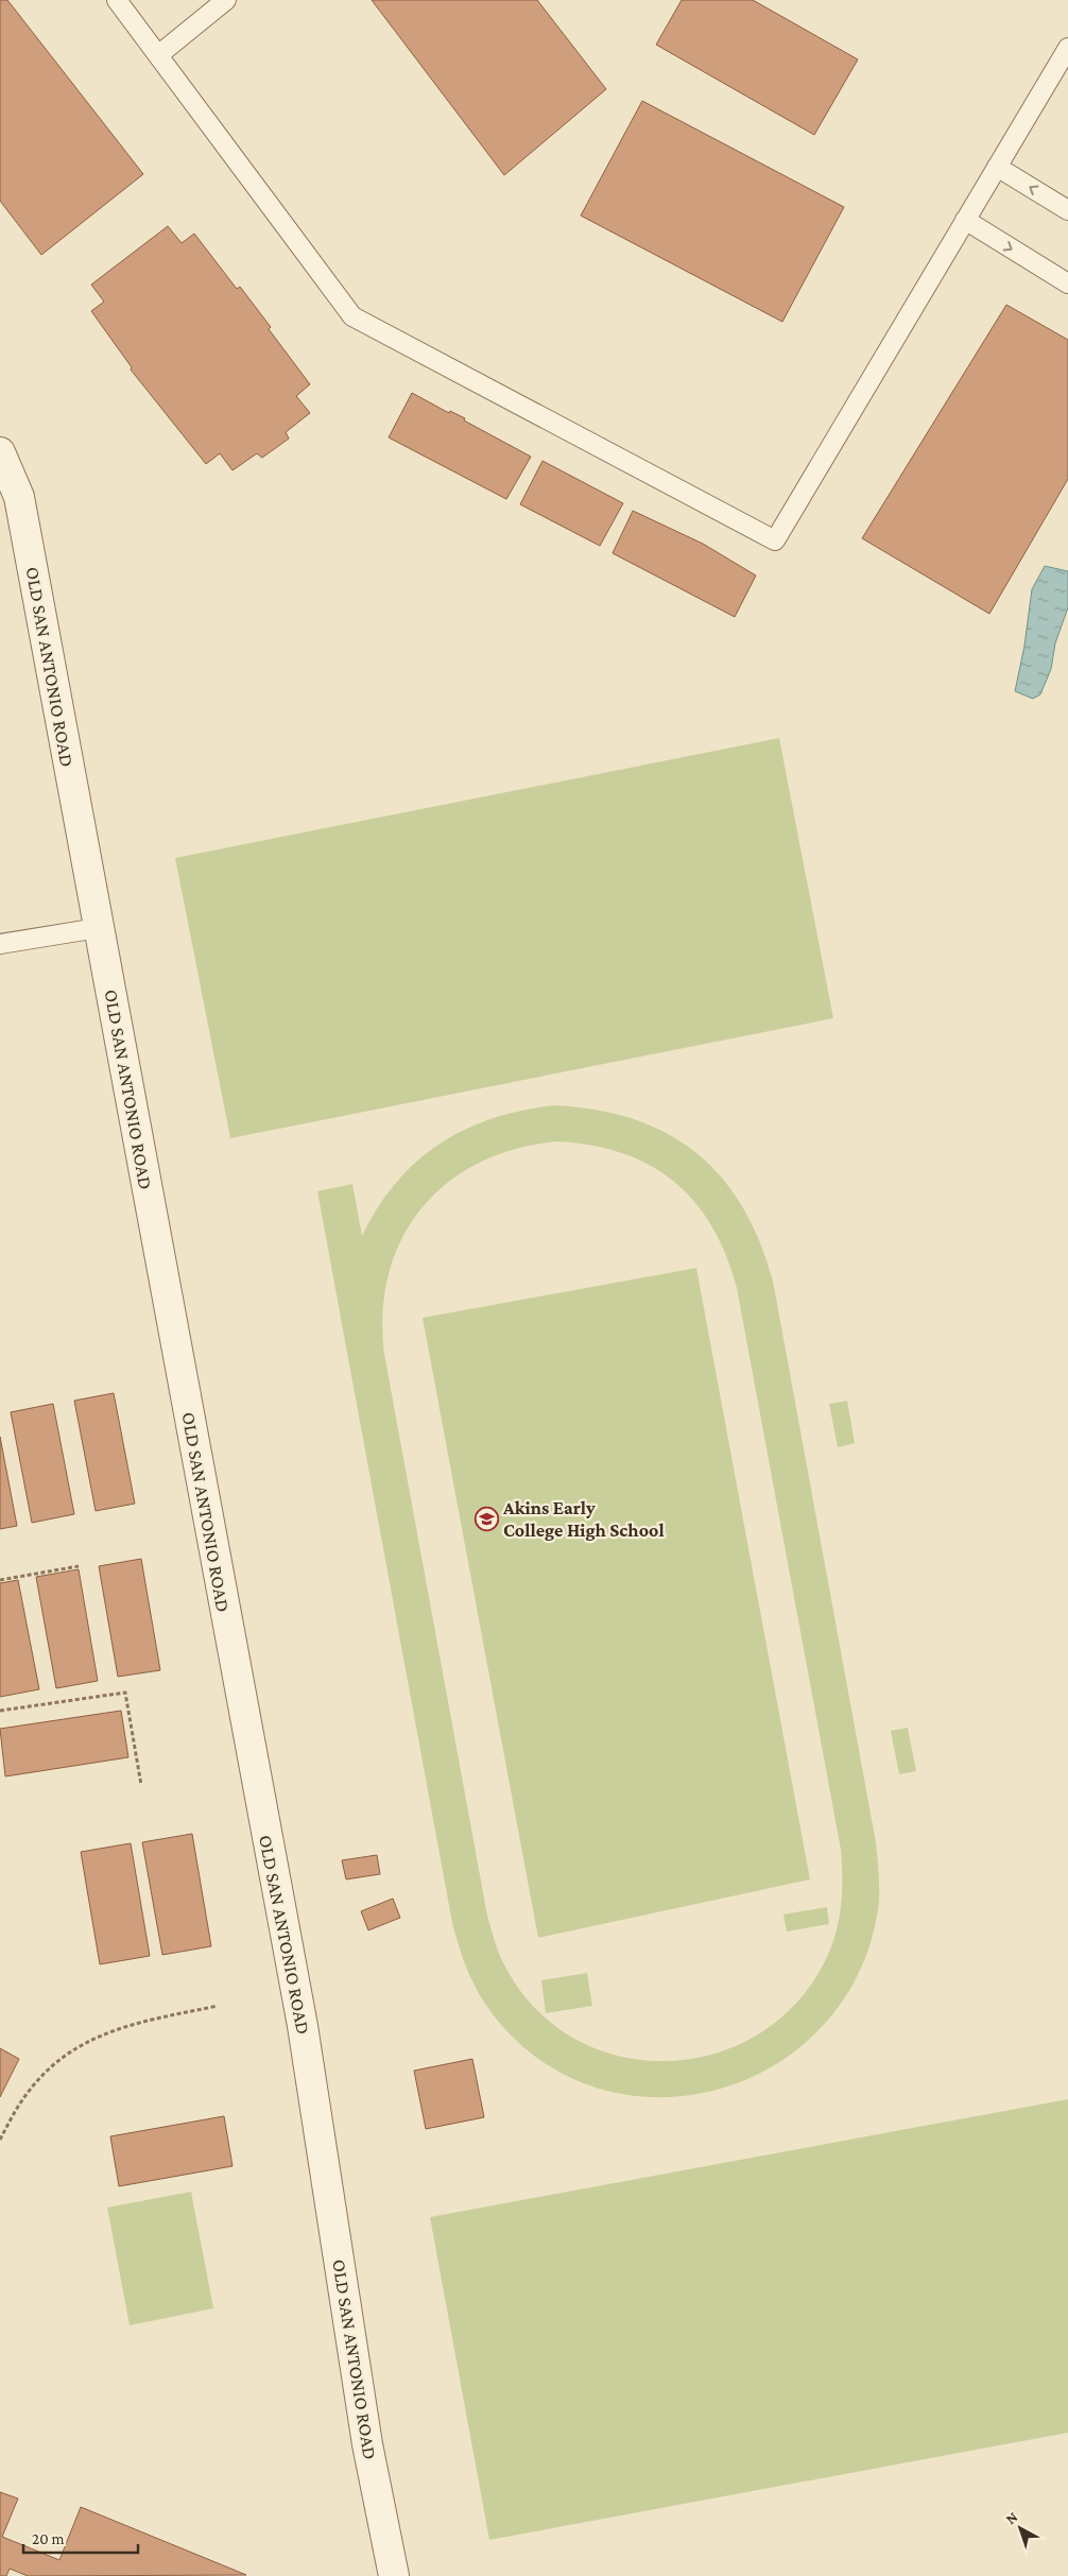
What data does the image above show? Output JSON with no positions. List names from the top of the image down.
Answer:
{
  "streets": {
    "street": ["OLD SAN ANTONIO ROAD"]
  },
  "places": {
    "school or university": ["Akins Early College High School"]
  },
  "scale_bar": "20 m",
  "north": "top left"
}
